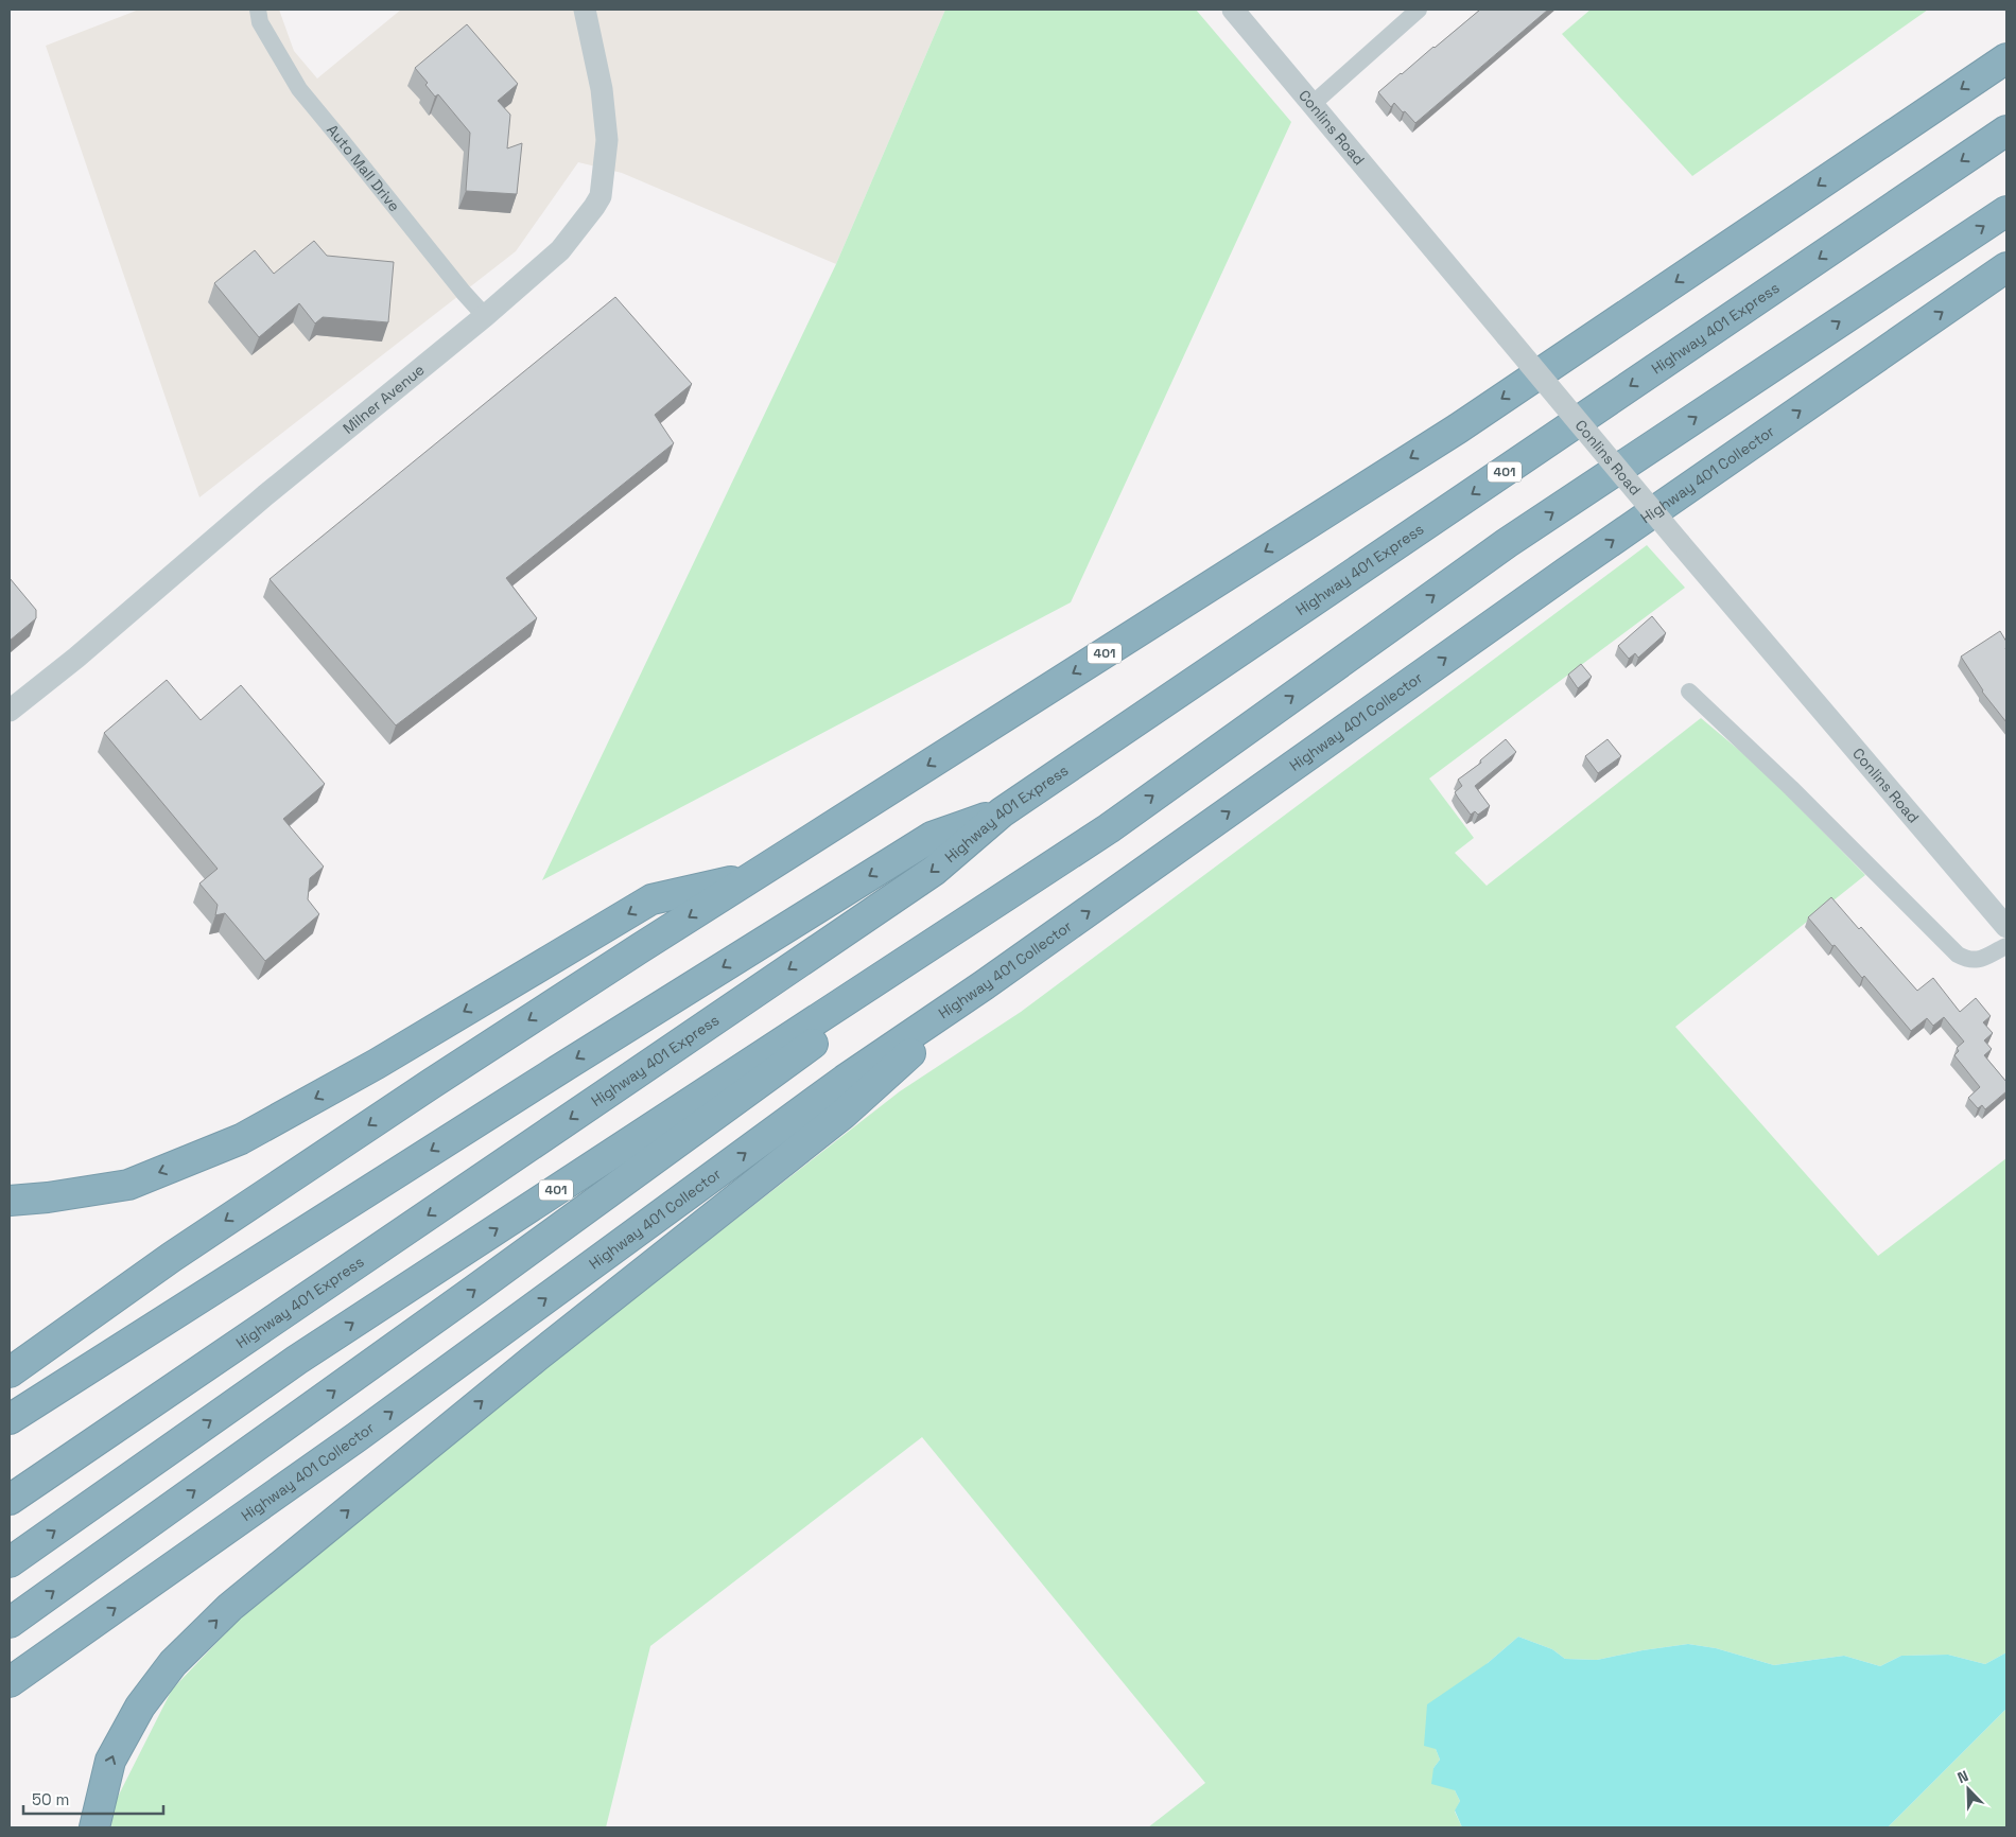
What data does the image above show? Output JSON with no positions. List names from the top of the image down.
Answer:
{
  "streets": {
    "highway": ["Highway 401 Express", "401", "Highway 401 Collector"],
    "street": ["Conlins Road", "Auto Mall Drive", "Milner Avenue"]
  },
  "crossings": [
    ["Auto Mall Drive", "Milner Avenue"]
  ],
  "scale_bar": "50 m",
  "north": "top left"
}
